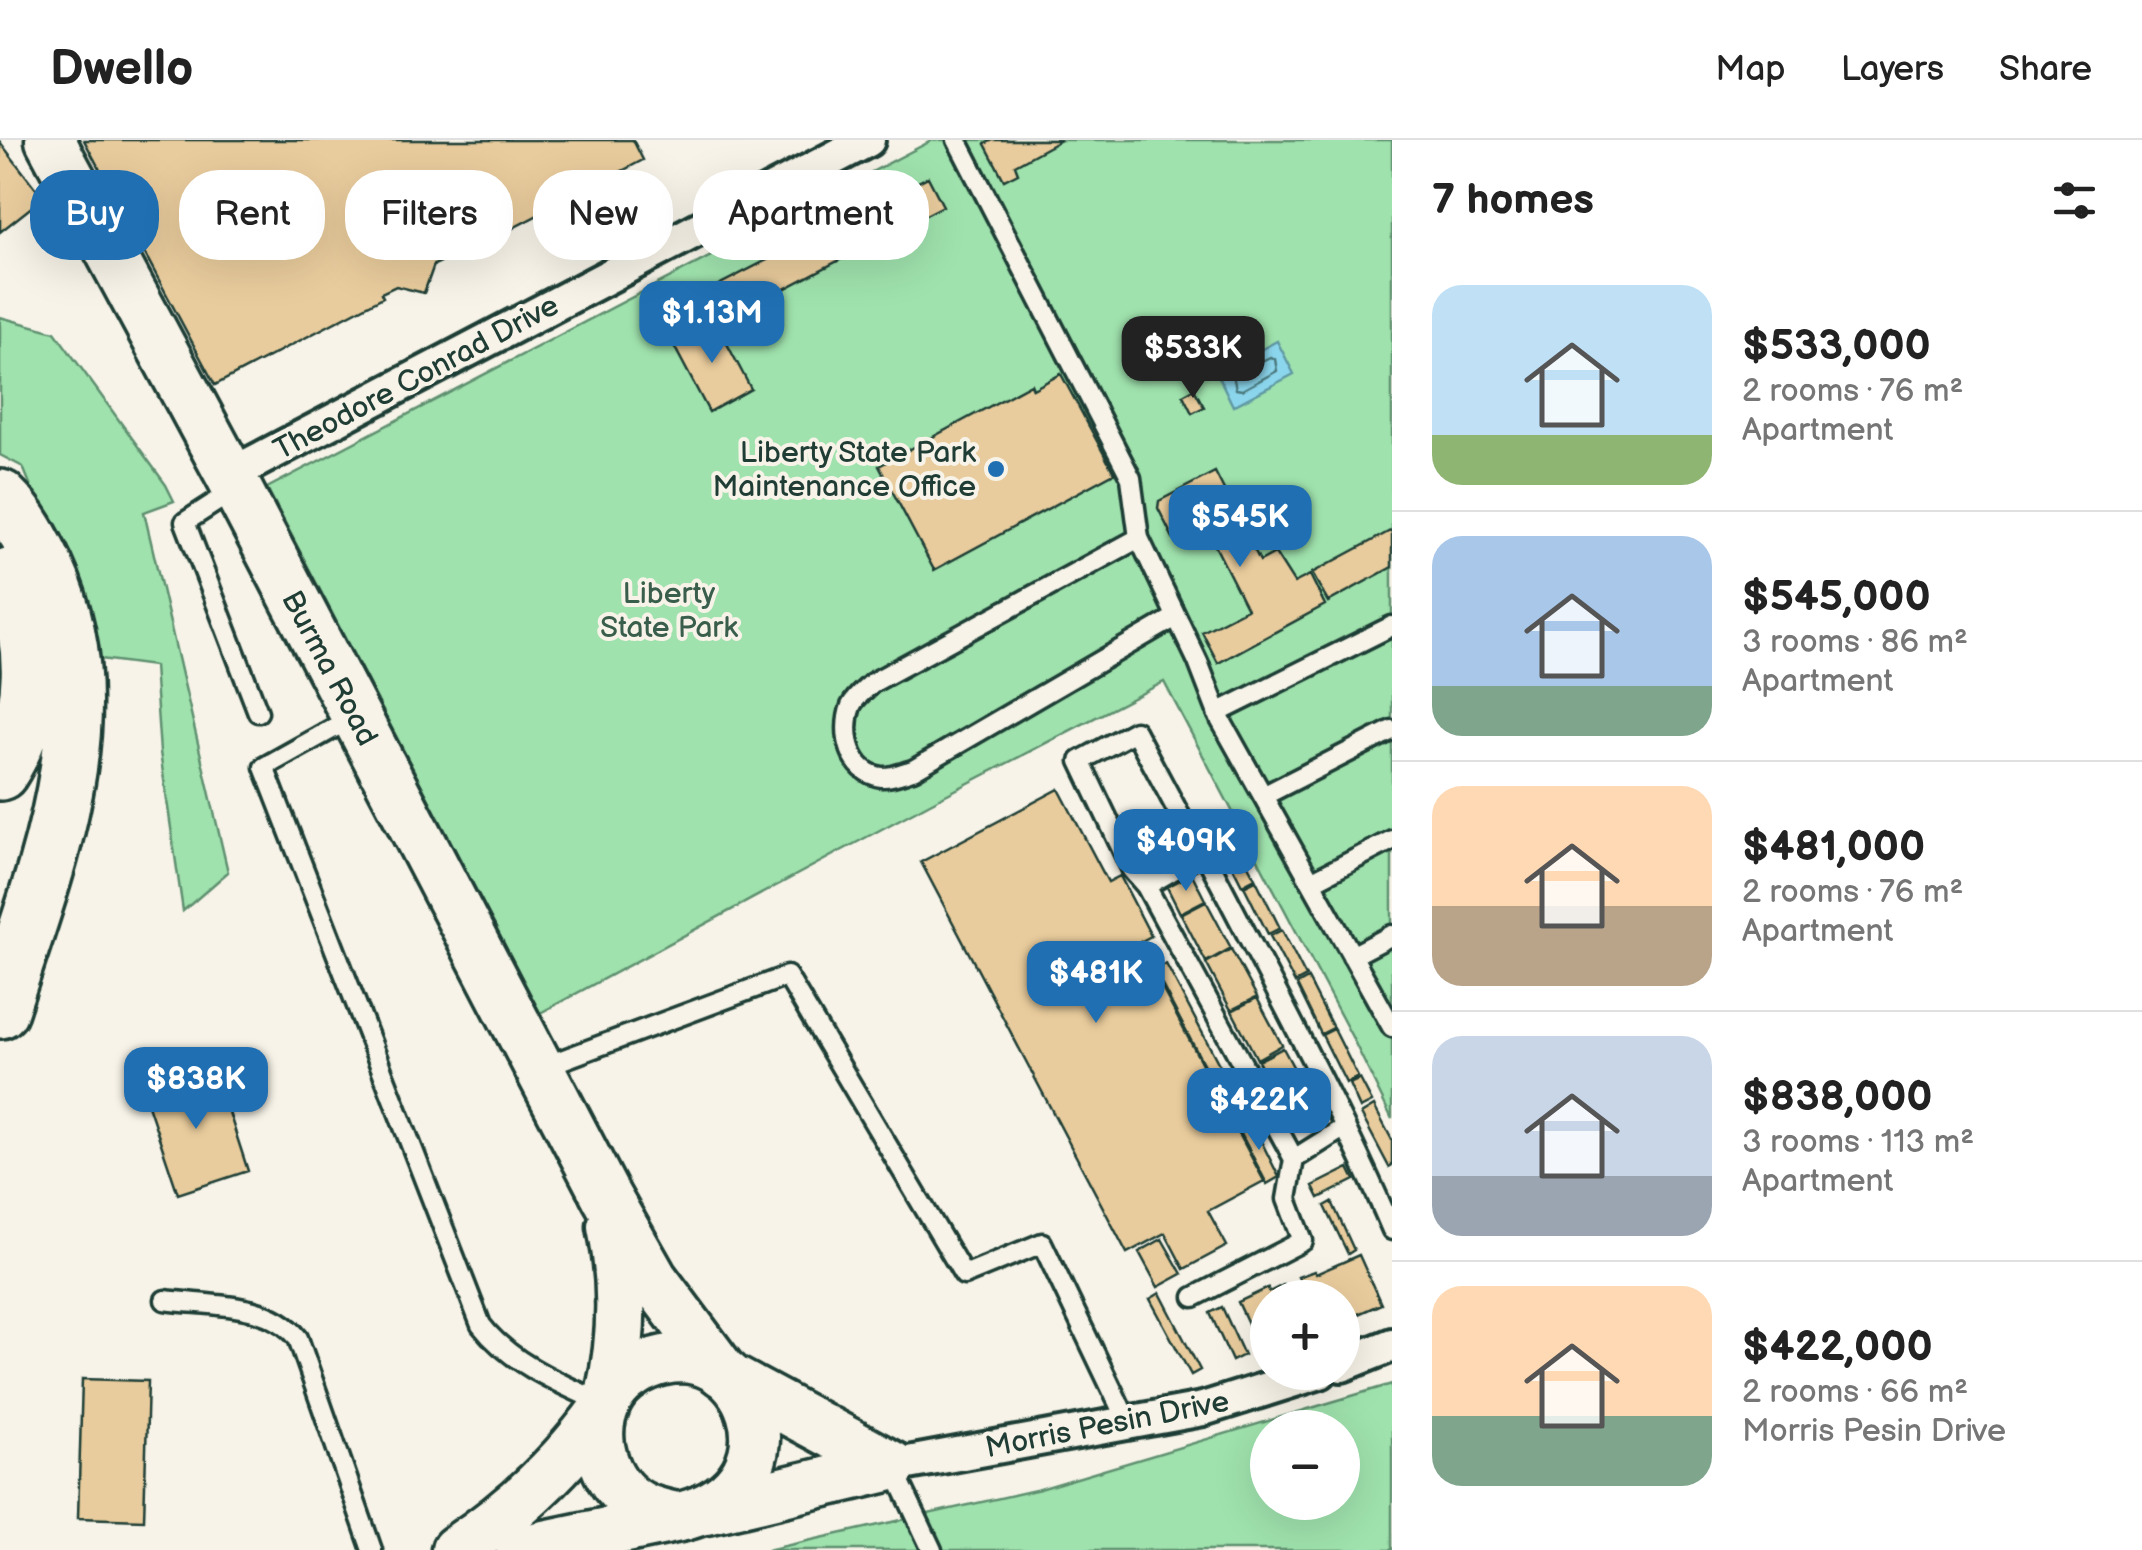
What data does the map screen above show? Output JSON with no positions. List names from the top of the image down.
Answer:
{
  "streets": {
    "street": ["Theodore Conrad Drive", "Burma Road", "Morris Pesin Drive"]
  },
  "crossings": [
    ["Theodore Conrad Drive", "Burma Road"],
    ["Burma Road", "Morris Pesin Drive"]
  ],
  "parks": ["Liberty State Park"],
  "places": ["Liberty State Park Maintenance Office"],
  "page": {
    "header": "Dwello",
    "nav": ["Map", "Layers", "Share"],
    "heading": "7 homes",
    "chip": [
      "Buy",
      "Rent",
      "Filters",
      "New",
      "Apartment"
    ],
    "list": [
      {
        "name": "$533,000",
        "note": "2 rooms · 76 m² · Apartment"
      },
      {
        "name": "$545,000",
        "note": "3 rooms · 86 m² · Apartment"
      },
      {
        "name": "$481,000",
        "note": "2 rooms · 76 m² · Apartment"
      },
      {
        "name": "$838,000",
        "note": "3 rooms · 113 m² · Apartment"
      },
      {
        "name": "$422,000",
        "note": "2 rooms · 66 m² · Morris Pesin Drive"
      }
    ],
    "price": [
      "$1.13M",
      "$533K",
      "$545K",
      "$409K",
      "$481K",
      "$838K",
      "$422K"
    ],
    "map_buttons": ["+", "−"]
  }
}
